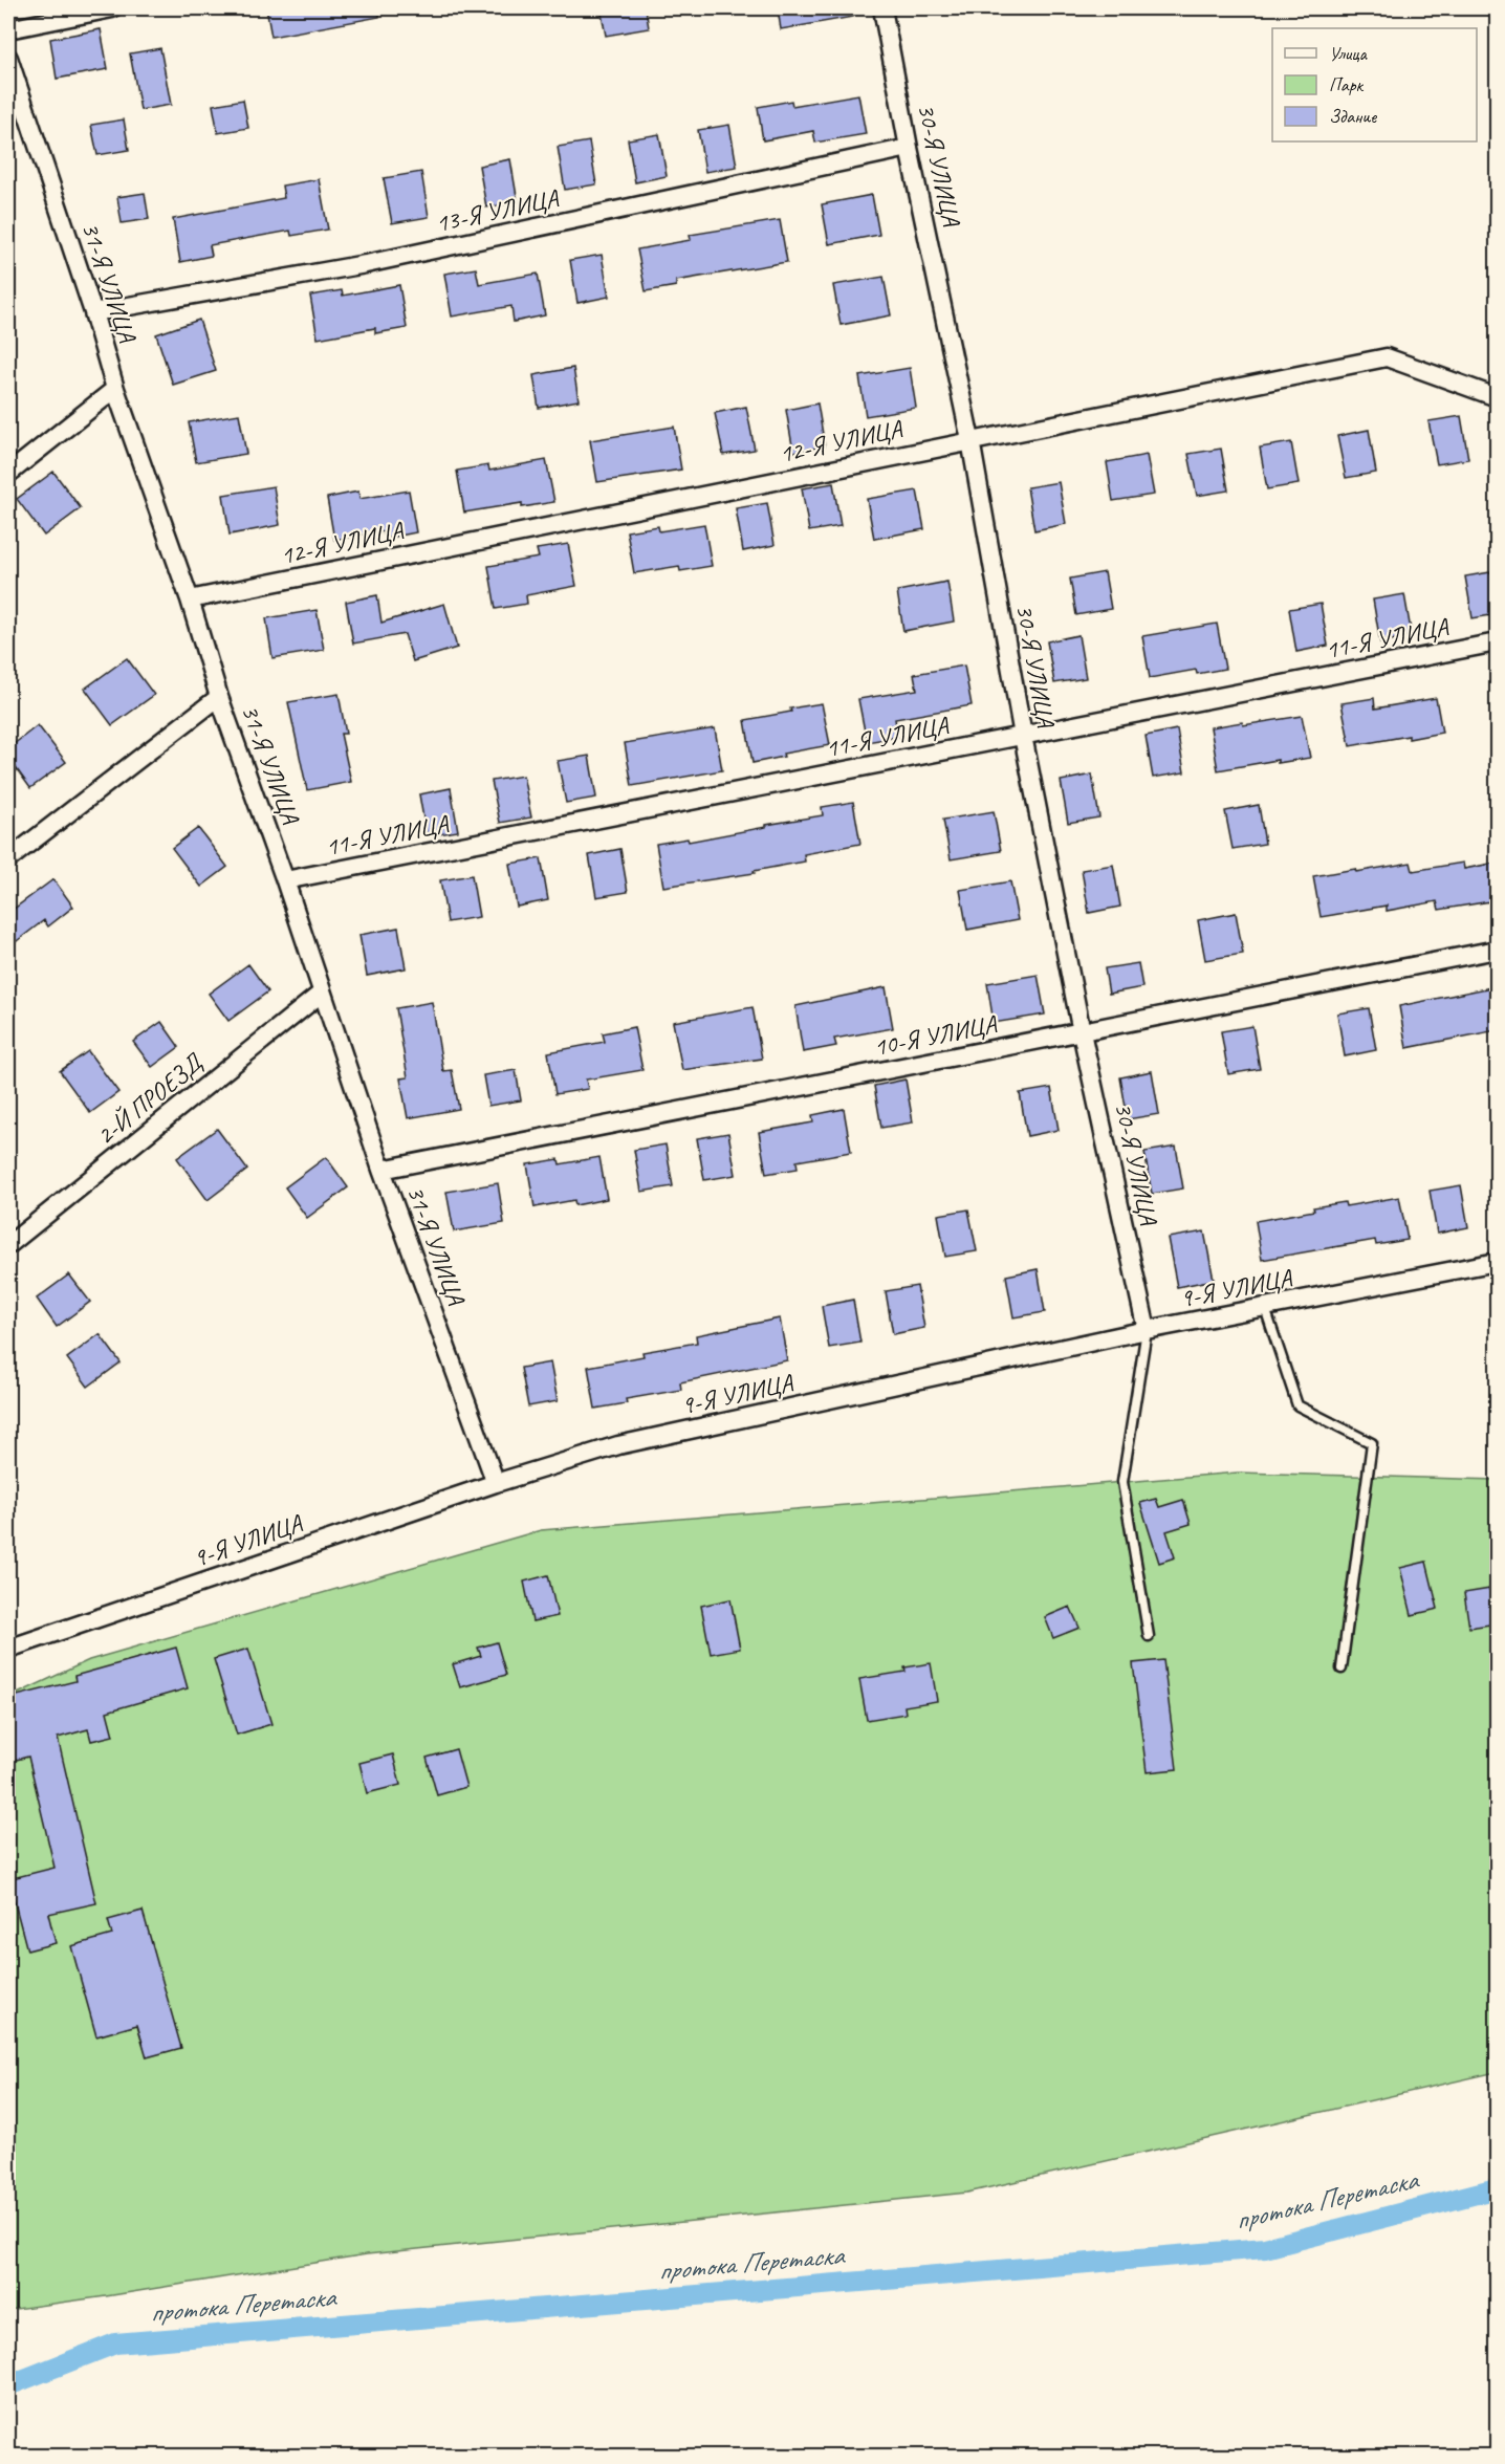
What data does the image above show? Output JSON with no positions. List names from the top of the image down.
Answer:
{
  "streets": {
    "street": [
      "30-Я УЛИЦА",
      "13-Я УЛИЦА",
      "31-Я УЛИЦА",
      "12-Я УЛИЦА",
      "11-Я УЛИЦА",
      "10-Я УЛИЦА",
      "2-Й ПРОЕЗД",
      "9-Я УЛИЦА"
    ]
  },
  "crossings": [
    ["30-Я УЛИЦА", "13-Я УЛИЦА"],
    ["30-Я УЛИЦА", "12-Я УЛИЦА"],
    ["30-Я УЛИЦА", "11-Я УЛИЦА"],
    ["30-Я УЛИЦА", "10-Я УЛИЦА"],
    ["30-Я УЛИЦА", "9-Я УЛИЦА"],
    ["13-Я УЛИЦА", "31-Я УЛИЦА"],
    ["31-Я УЛИЦА", "12-Я УЛИЦА"],
    ["31-Я УЛИЦА", "11-Я УЛИЦА"],
    ["31-Я УЛИЦА", "10-Я УЛИЦА"],
    ["31-Я УЛИЦА", "2-Й ПРОЕЗД"],
    ["31-Я УЛИЦА", "9-Я УЛИЦА"]
  ],
  "water": ["протока Перетаска"],
  "legend": ["Улица", "Парк", "Здание"]
}
